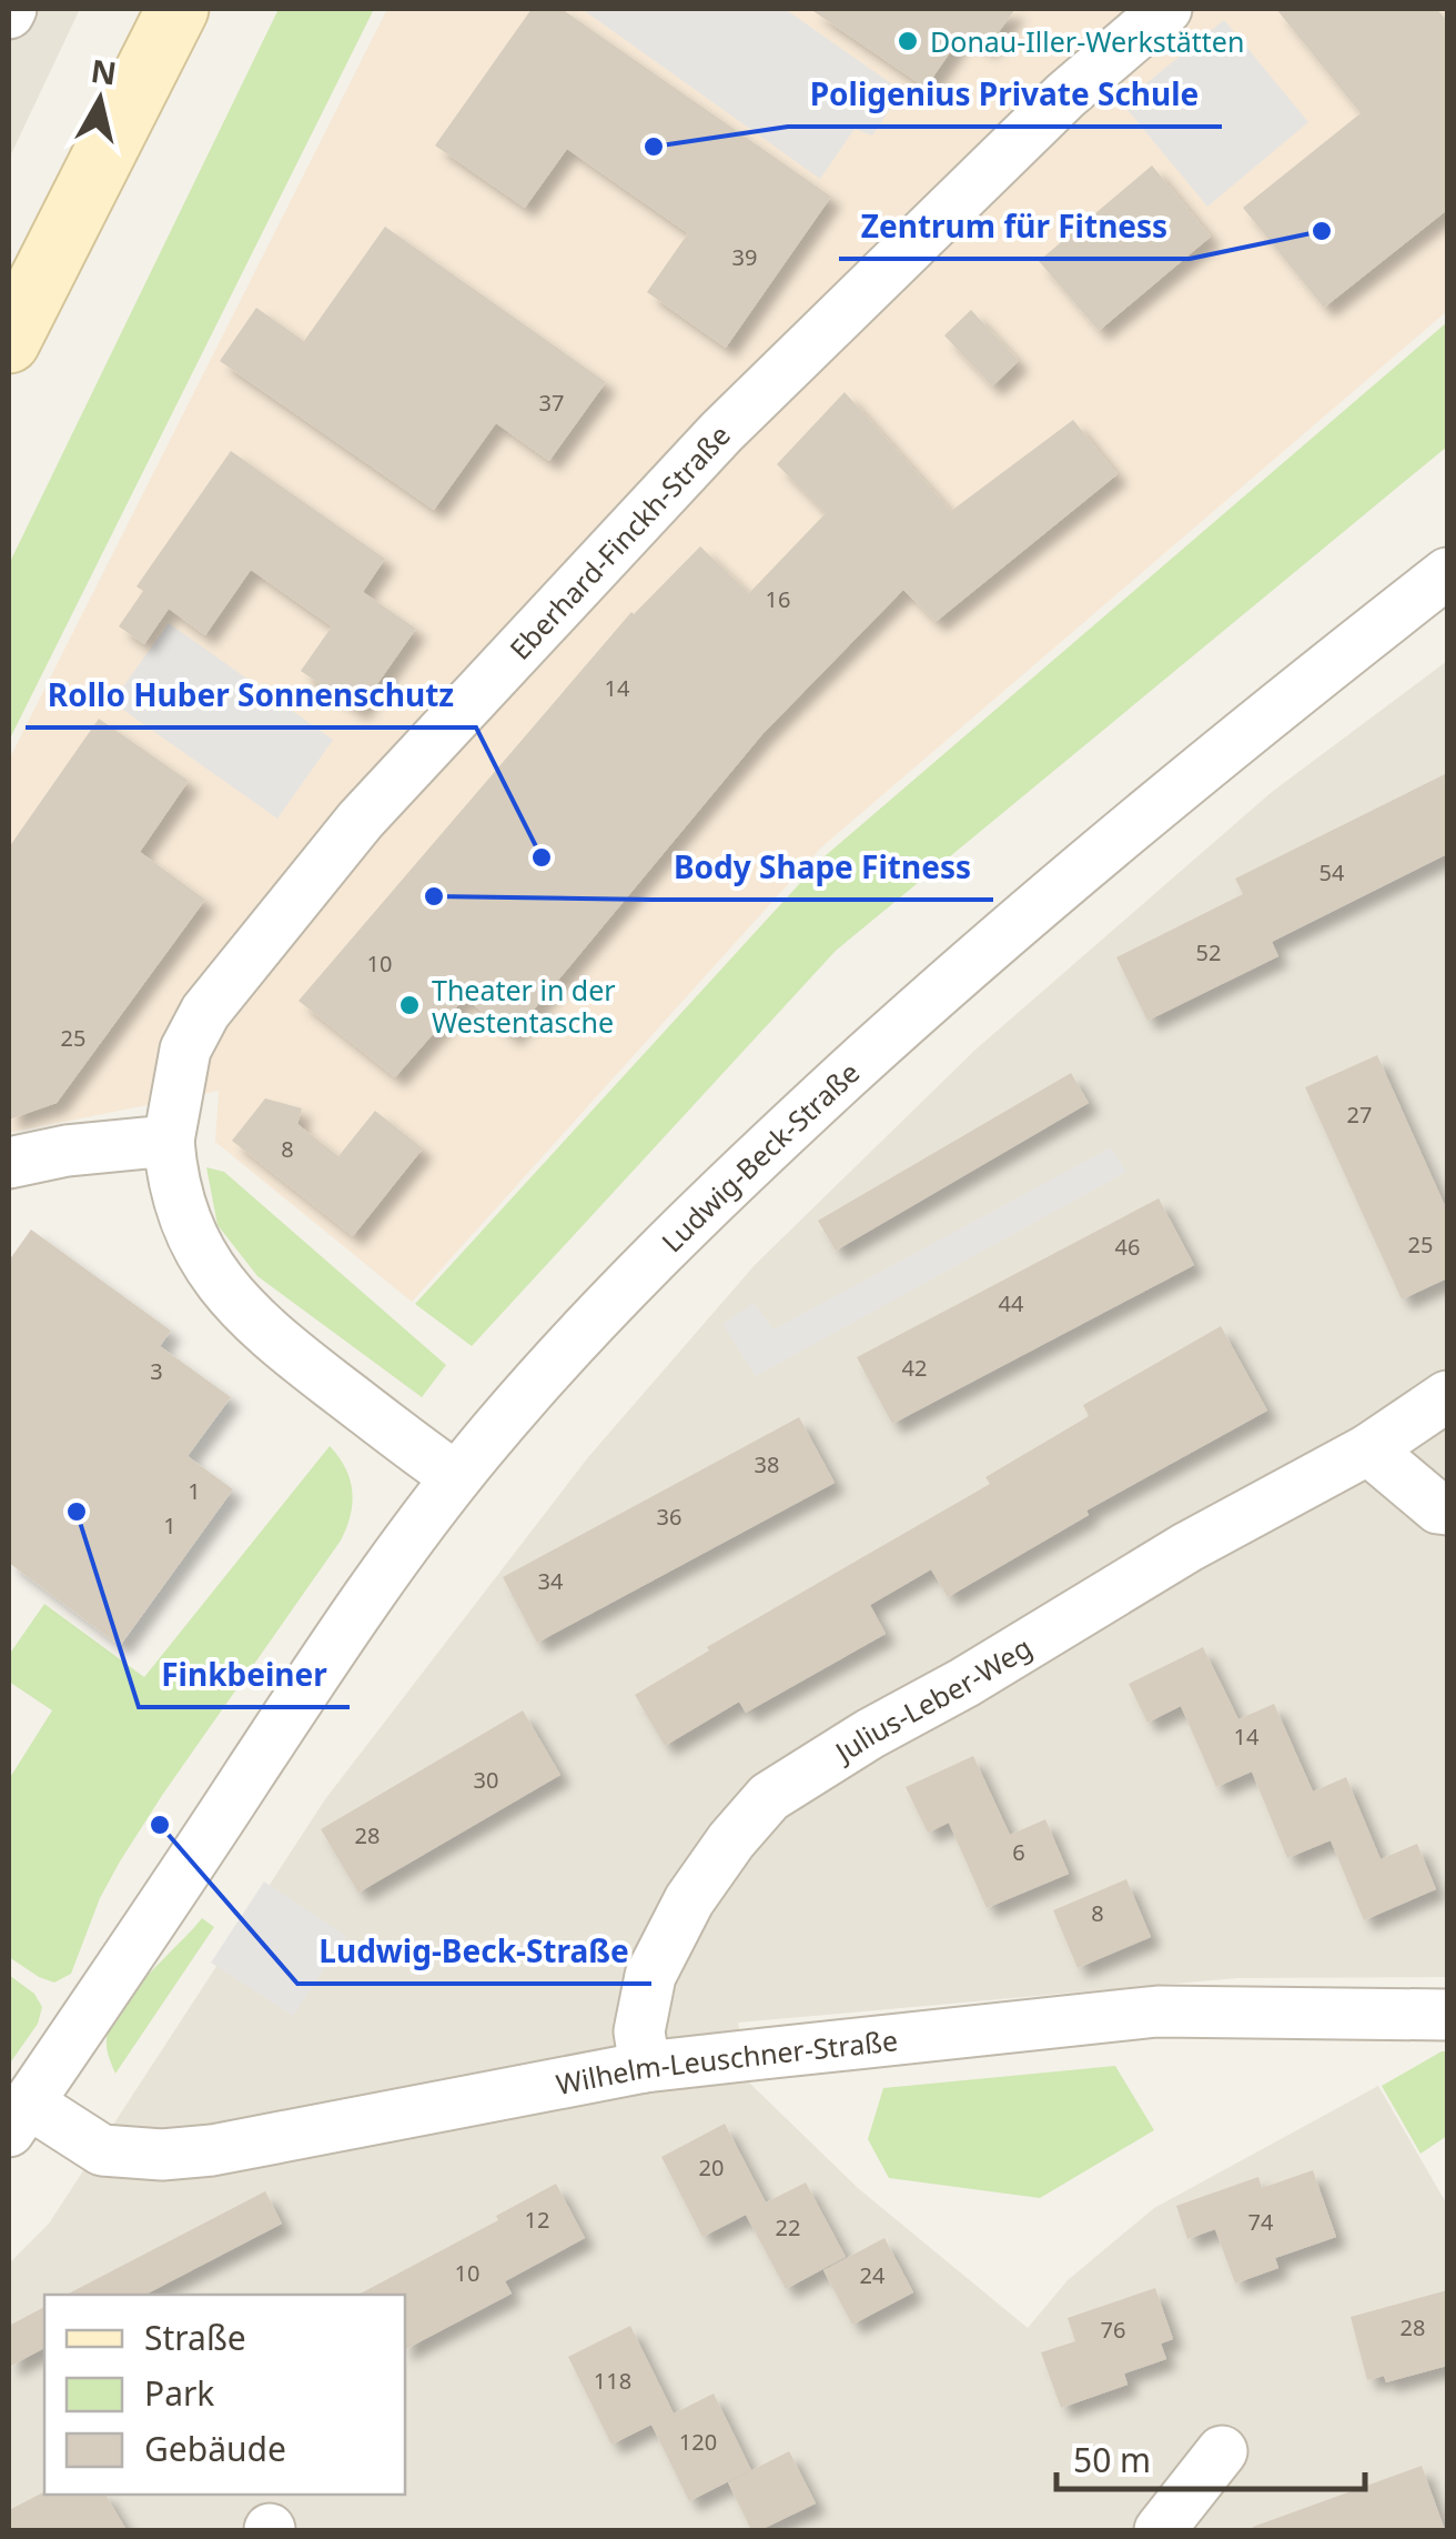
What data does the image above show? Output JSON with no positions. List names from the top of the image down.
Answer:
{
  "streets": {
    "street": [
      "Eberhard-Finckh-Straße",
      "Ludwig-Beck-Straße",
      "Julius-Leber-Weg",
      "Wilhelm-Leuschner-Straße"
    ]
  },
  "crossings": [
    ["Eberhard-Finckh-Straße", "Ludwig-Beck-Straße"],
    ["Ludwig-Beck-Straße", "Wilhelm-Leuschner-Straße"],
    ["Julius-Leber-Weg", "Wilhelm-Leuschner-Straße"]
  ],
  "places": [
    "Donau-Iller-Werkstätten",
    "Poligenius Private Schule",
    "Zentrum für Fitness",
    "Rollo Huber Sonnenschutz",
    "Body Shape Fitness",
    "Theater in der Westentasche",
    "Finkbeiner",
    "Ludwig-Beck-Straße"
  ],
  "house_numbers": [
    "39",
    "37",
    "16",
    "14",
    "54",
    "52",
    "10",
    "25",
    "27",
    "8",
    "25",
    "46",
    "44",
    "42",
    "3",
    "38",
    "1",
    "36",
    "1",
    "34",
    "14",
    "30",
    "28",
    "6",
    "8",
    "20",
    "12",
    "74",
    "22",
    "10",
    "24",
    "28",
    "76",
    "118",
    "120"
  ],
  "legend": ["Straße", "Park", "Gebäude"],
  "scale_bar": "50 m",
  "north": "top"
}
